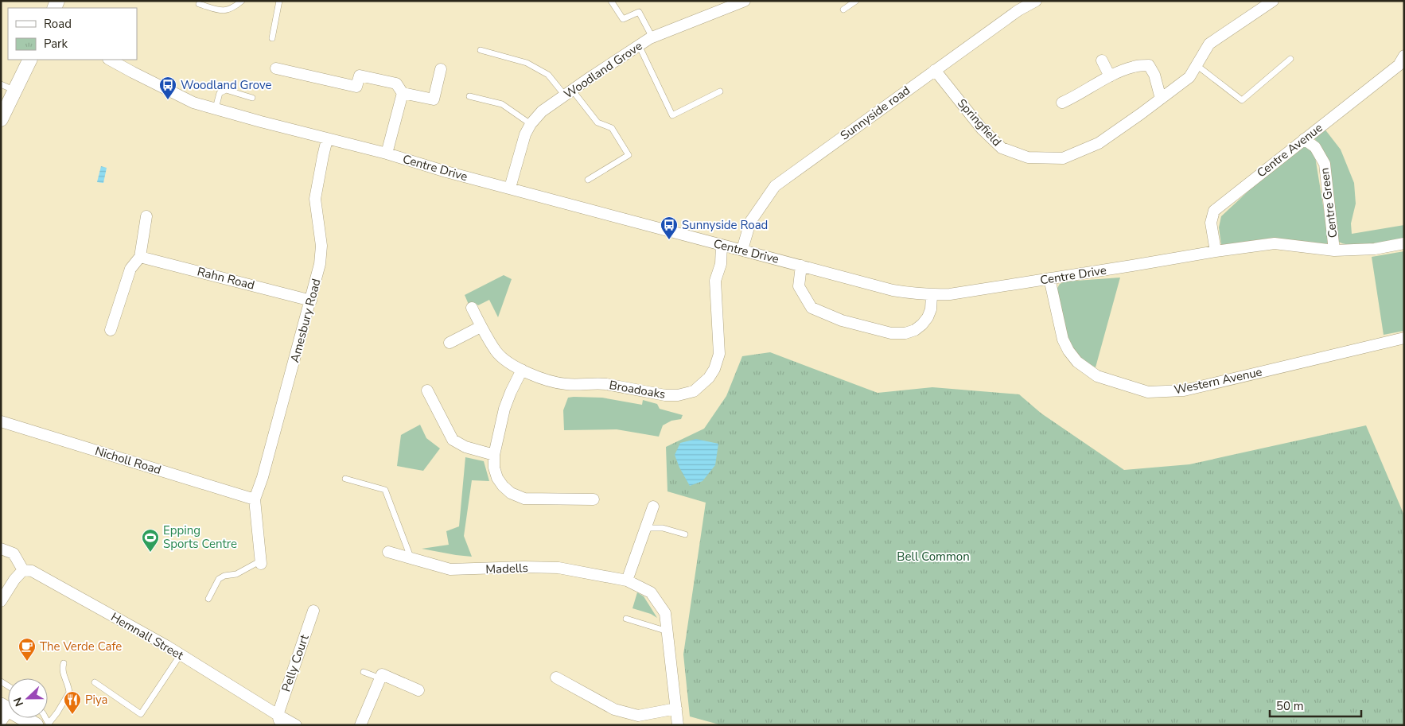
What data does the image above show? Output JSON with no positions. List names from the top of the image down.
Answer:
{
  "streets": {
    "street": [
      "Woodland Grove",
      "Sunnyside road",
      "Springfield",
      "Centre Avenue",
      "Centre Drive",
      "Centre Green",
      "Rahn Road",
      "Amesbury Road",
      "Western Avenue",
      "Broadoaks",
      "Nicholl Road",
      "Madells",
      "Hemnall Street",
      "Pelly Court"
    ]
  },
  "crossings": [
    ["Woodland Grove", "Centre Drive"],
    ["Sunnyside road", "Springfield"],
    ["Sunnyside road", "Centre Drive"],
    ["Centre Avenue", "Centre Drive"],
    ["Centre Avenue", "Centre Green"],
    ["Centre Drive", "Centre Green"],
    ["Centre Drive", "Amesbury Road"],
    ["Centre Drive", "Western Avenue"],
    ["Centre Drive", "Broadoaks"],
    ["Rahn Road", "Amesbury Road"],
    ["Amesbury Road", "Nicholl Road"],
    ["Hemnall Street", "Pelly Court"]
  ],
  "parks": ["Bell Common"],
  "places": {
    "bus stop": ["Woodland Grove", "Sunnyside Road"],
    "sports": ["Epping Sports Centre"],
    "cafe": ["The Verde Cafe"],
    "restaurant": ["Piya"]
  },
  "legend": ["Road", "Park"],
  "scale_bar": "50 m",
  "north": "left"
}
